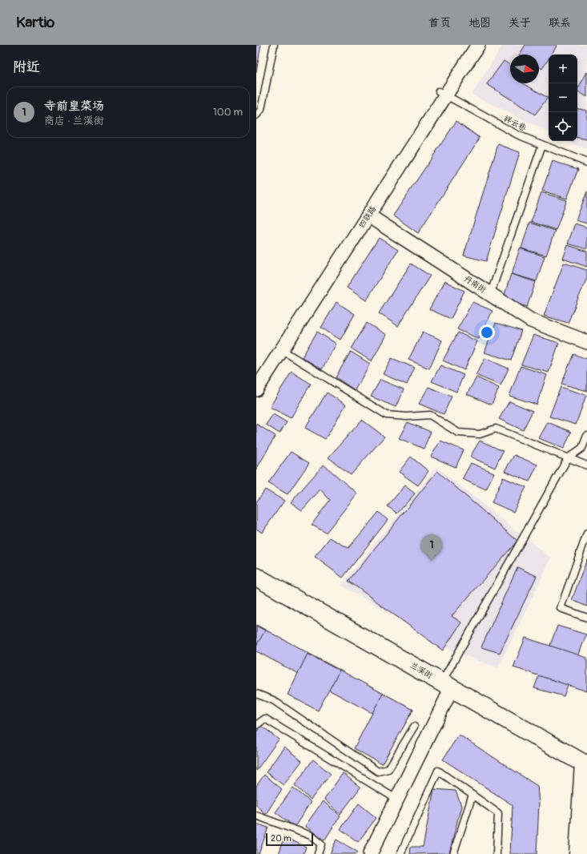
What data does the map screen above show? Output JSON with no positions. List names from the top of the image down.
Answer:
{
  "streets": {
    "street": ["四联路", "丹南街", "兰溪街"],
    "lane": ["祥云巷"]
  },
  "crossings": [
    ["祥云巷", "四联路"],
    ["四联路", "丹南街"]
  ],
  "scale_bar": "20 m",
  "north": "right",
  "page": {
    "header": "Kartio",
    "nav": [
      "首页",
      "地图",
      "关于",
      "联系"
    ],
    "heading": "附近",
    "map_buttons": ["+", "−"],
    "list": [
      {
        "mark": "1",
        "name": "寺前皇菜场",
        "note": "商店 · 兰溪街",
        "value": "100 m"
      }
    ],
    "pins": "1",
    "scale": "20 m"
  }
}
